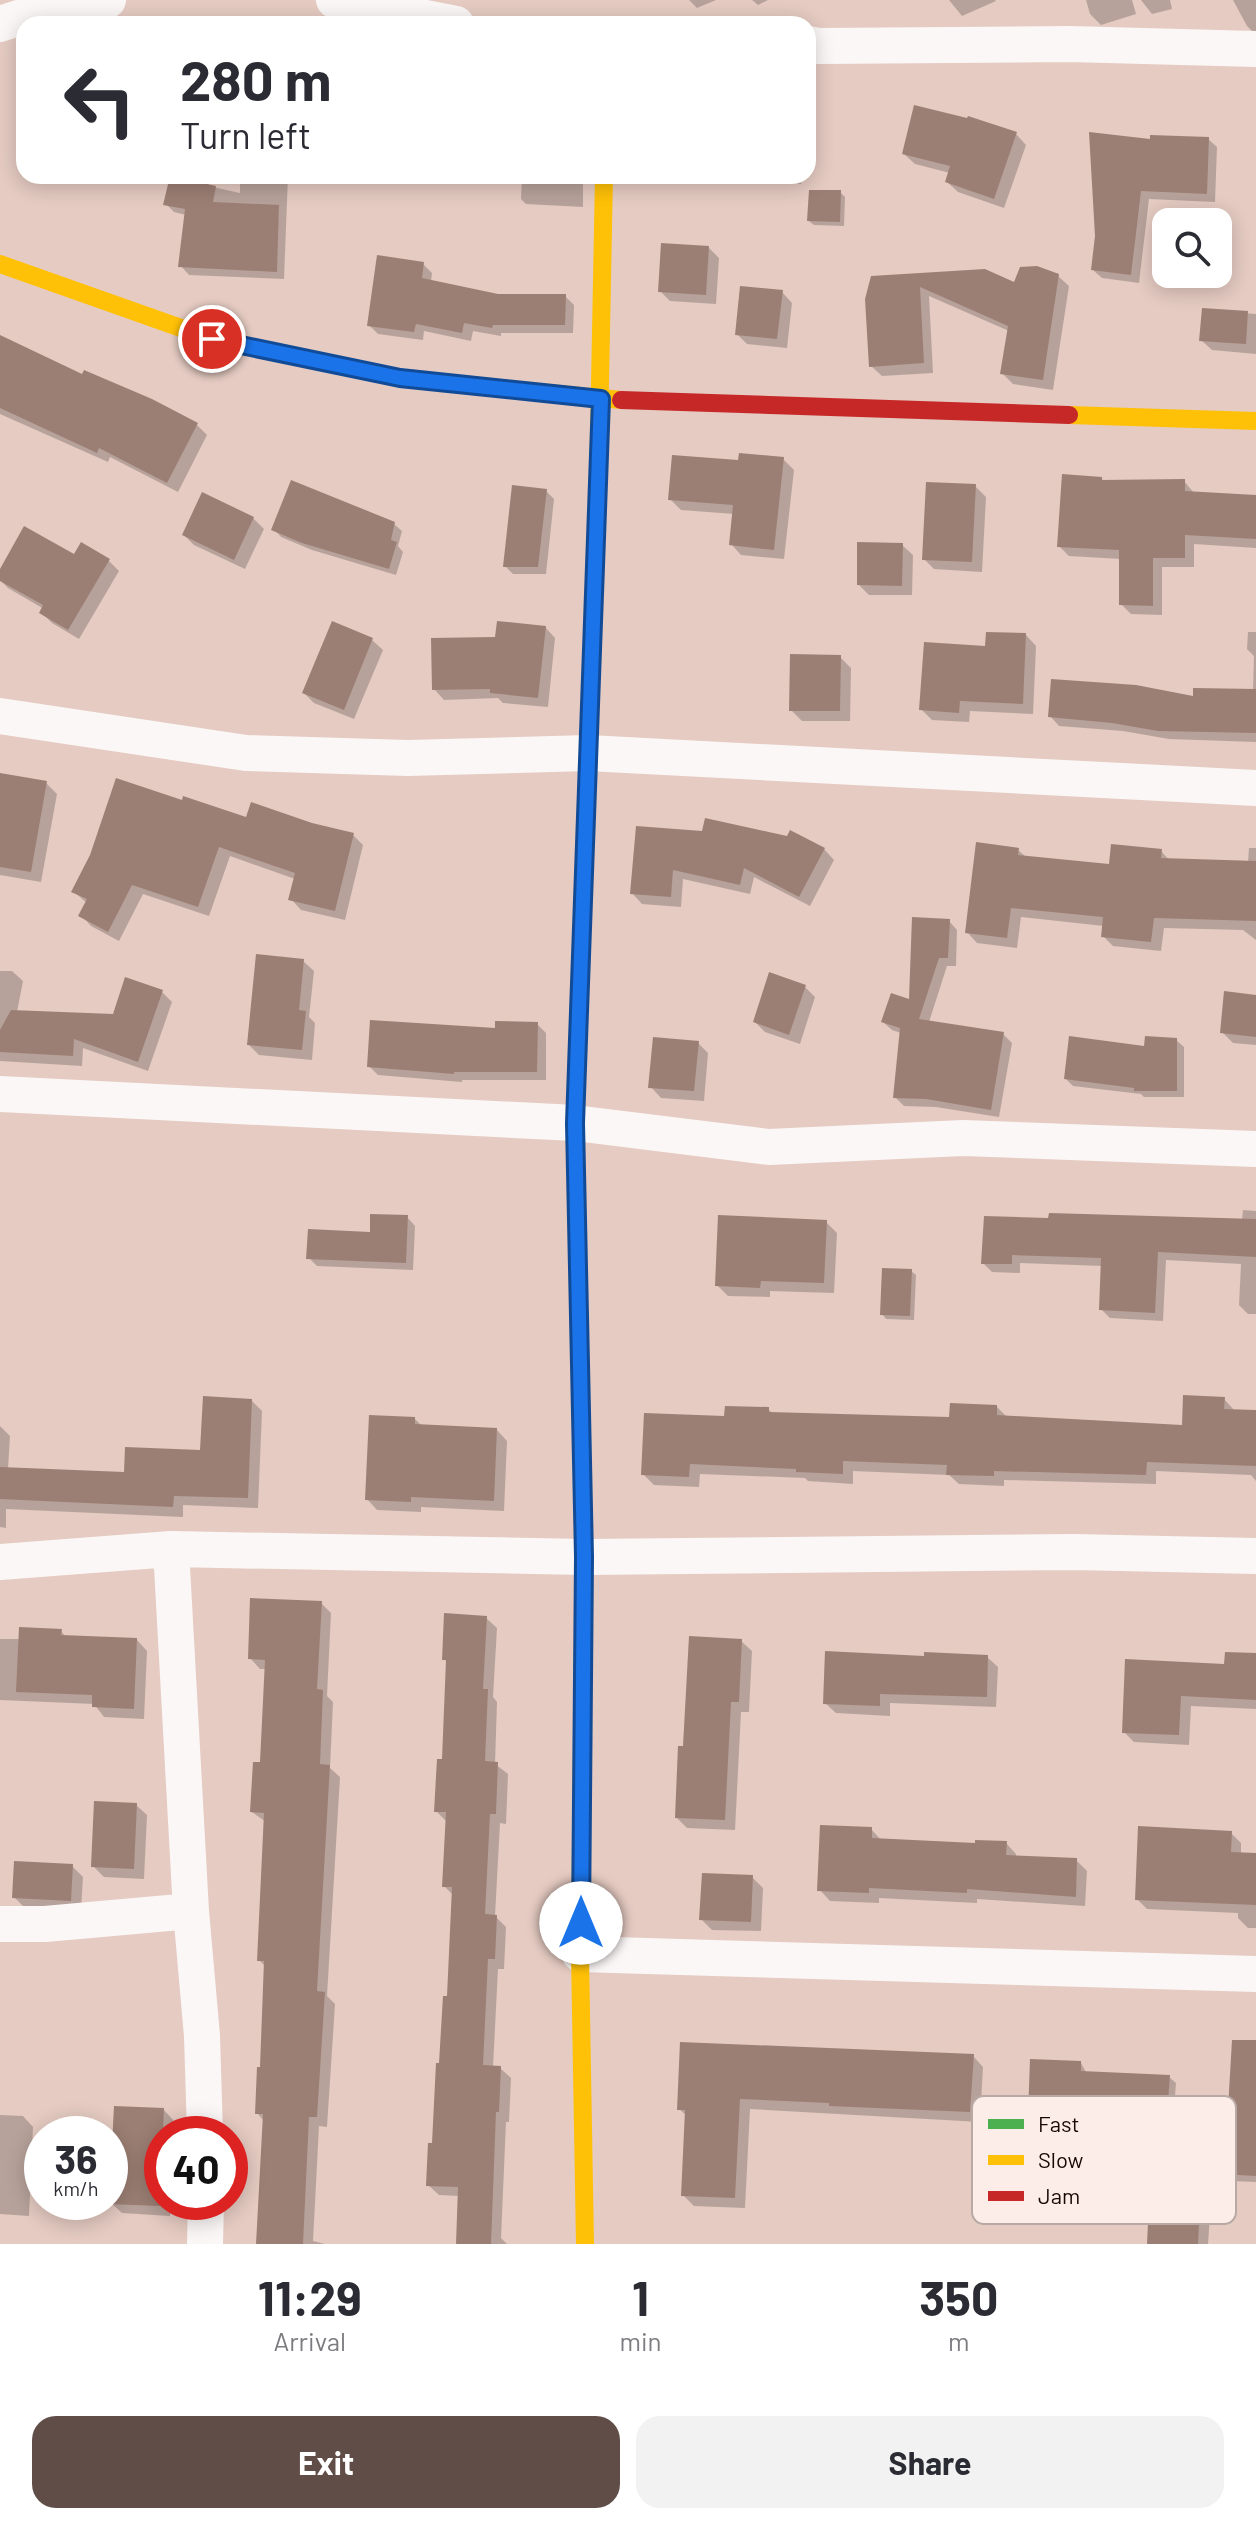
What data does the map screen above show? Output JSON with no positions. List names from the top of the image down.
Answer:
{
  "legend": ["Fast", "Slow", "Jam"],
  "page": {
    "turn": ["280 m", "Turn left"],
    "speed": "36 km/h",
    "limit": "40",
    "eta": [
      "11:29",
      "Arrival",
      "1",
      "min",
      "350",
      "m"
    ],
    "buttons": ["Exit", "Share"]
  }
}
